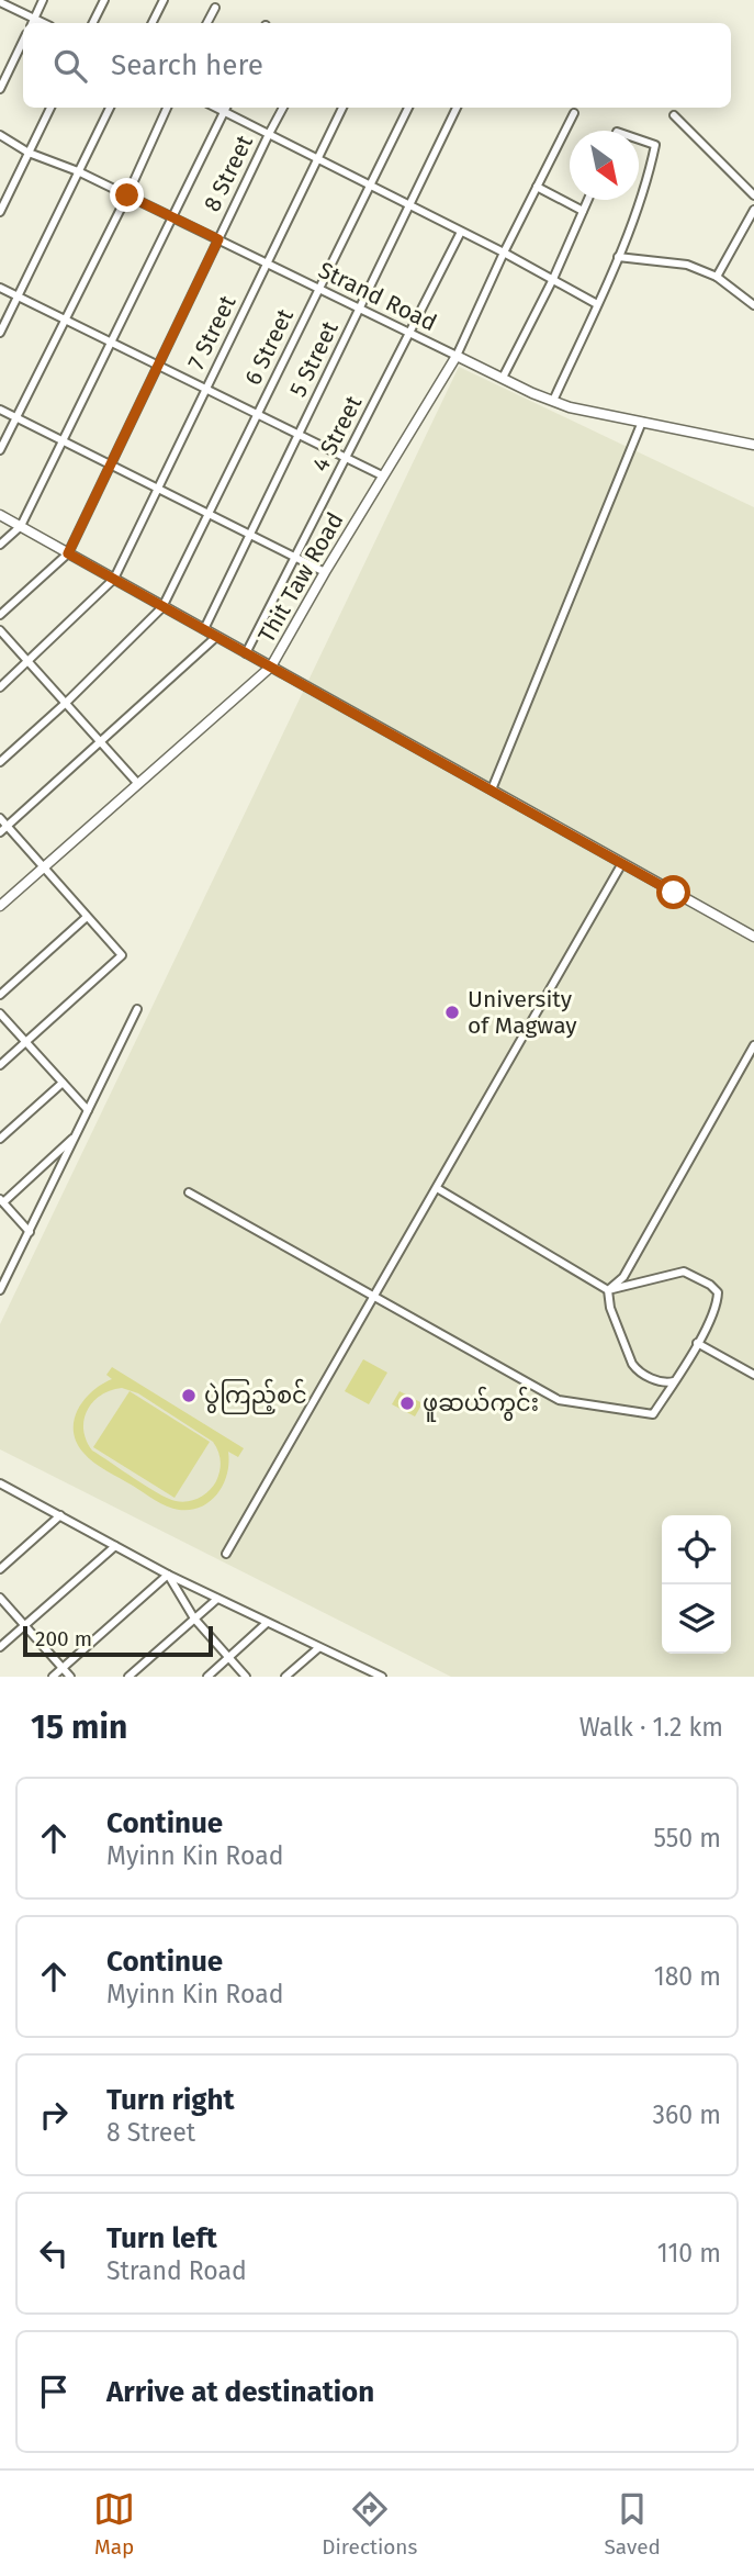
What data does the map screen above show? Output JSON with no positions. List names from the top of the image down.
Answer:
{
  "streets": {
    "street": [
      "8 Street",
      "Strand Road",
      "7 Street",
      "6 Street",
      "5 Street",
      "4 Street",
      "Thit Taw Road"
    ]
  },
  "crossings": [
    ["8 Street", "Strand Road"],
    ["Strand Road", "7 Street"],
    ["Strand Road", "6 Street"],
    ["Strand Road", "5 Street"],
    ["Strand Road", "4 Street"],
    ["Strand Road", "Thit Taw Road"]
  ],
  "places": ["University of Magway", "ပွဲကြည့်စင်", "ဖူဆယ်ကွင်း"],
  "scale_bar": "200 m",
  "north": "bottom right",
  "page": {
    "search": "Search here",
    "scale": "200 m",
    "heading": ["15 min", "Walk · 1.2 km"],
    "list": [
      ["Continue", "Myinn Kin Road", "550 m"],
      ["Continue", "Myinn Kin Road", "180 m"],
      ["Turn right", "8 Street", "360 m"],
      ["Turn left", "Strand Road", "110 m"],
      "Arrive at destination"
    ],
    "nav": ["Map", "Directions", "Saved"]
  }
}
